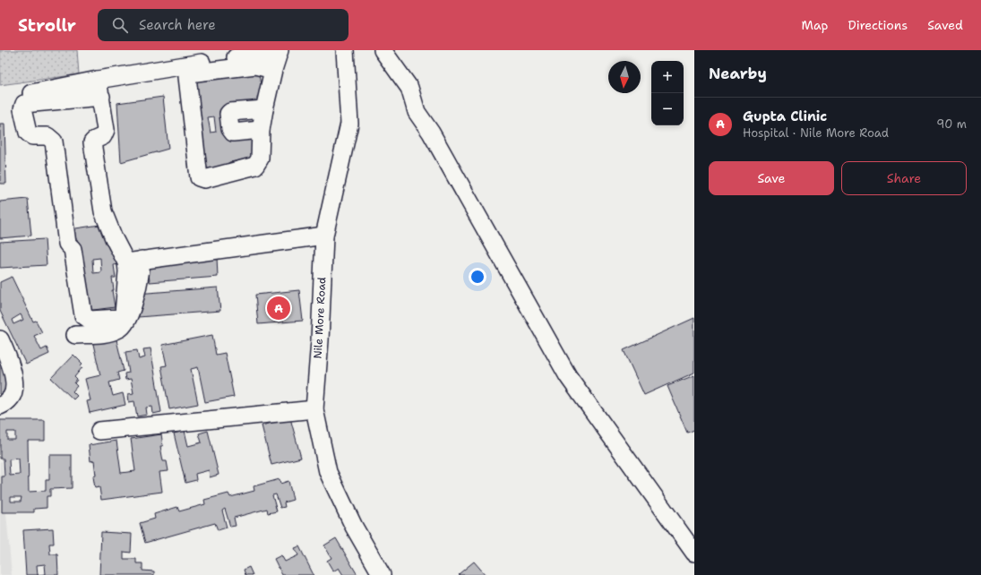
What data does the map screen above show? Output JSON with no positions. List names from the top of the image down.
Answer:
{
  "streets": {
    "street": ["Nile More Road"]
  },
  "north": "bottom",
  "page": {
    "header": "Strollr",
    "search": "Search here",
    "nav": ["Map", "Directions", "Saved"],
    "heading": "Nearby",
    "map_buttons": ["+", "−"],
    "list": [
      {
        "mark": "A",
        "name": "Gupta Clinic",
        "note": "Hospital · Nile More Road",
        "value": "90 m"
      }
    ],
    "buttons": ["Save", "Share"],
    "pins": "A"
  }
}
